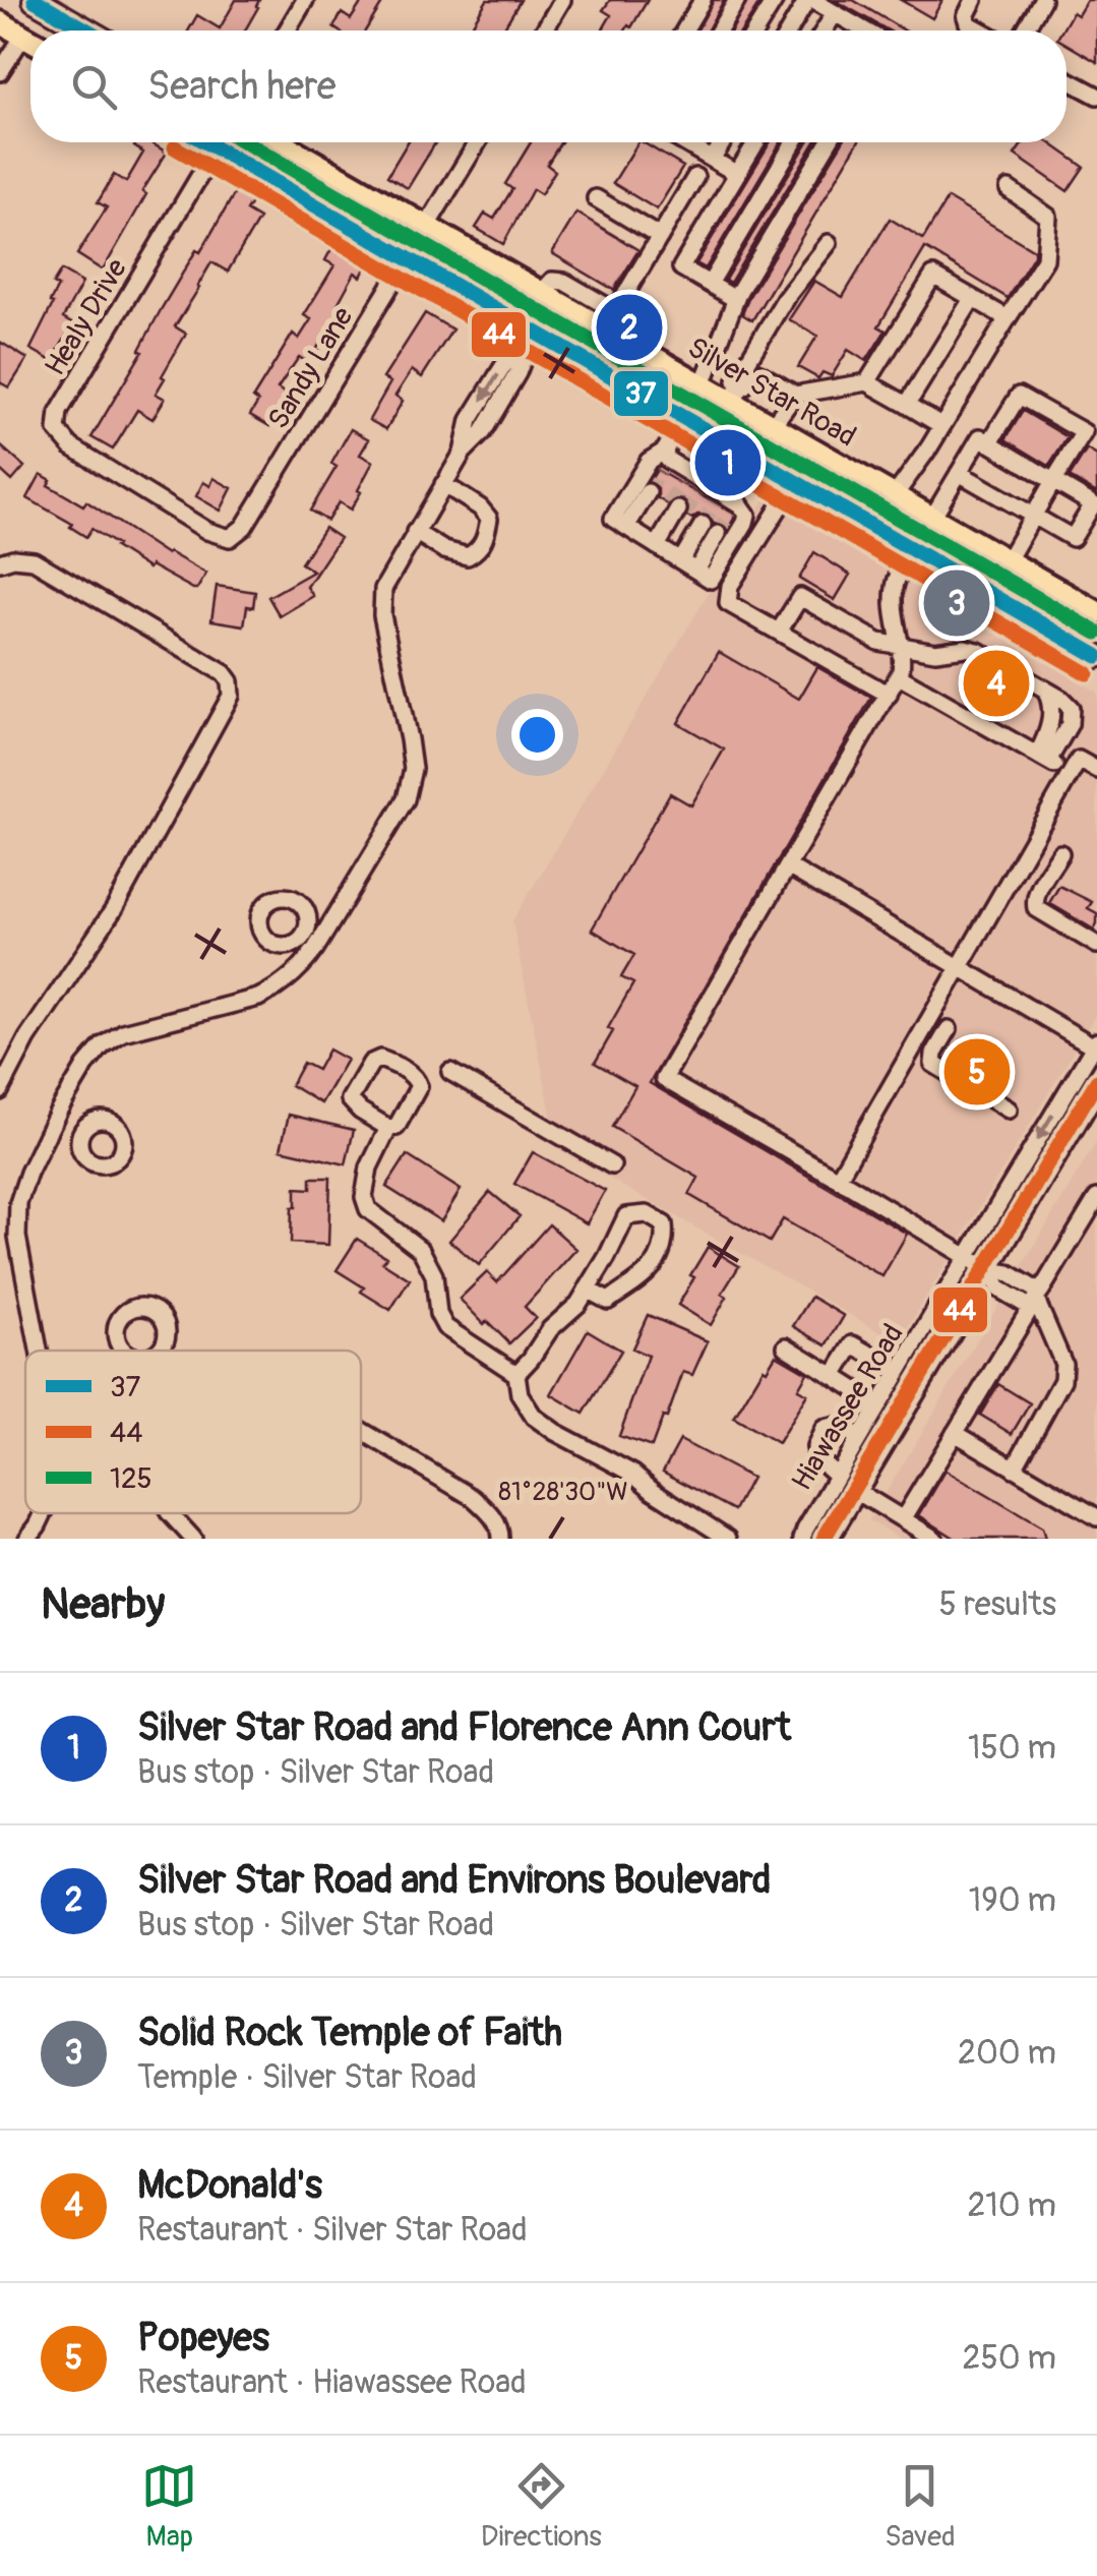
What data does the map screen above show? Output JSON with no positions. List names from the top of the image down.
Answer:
{
  "streets": {
    "main road": ["Silver Star Road"],
    "street": ["Healy Drive", "Sandy Lane", "Hiawassee Road"]
  },
  "crossings": [
    ["Healy Drive", "Sandy Lane"],
    ["Sandy Lane", "Silver Star Road"]
  ],
  "lines": ["transit line 37", "transit line 125", "transit line 44"],
  "legend": ["37", "44", "125"],
  "page": {
    "search": "Search here",
    "pins": [
      "2",
      "1",
      "3",
      "4",
      "5"
    ],
    "heading": ["Nearby", "5 results"],
    "list": [
      {
        "mark": "1",
        "name": "Silver Star Road and Florence Ann Court",
        "note": "Bus stop · Silver Star Road",
        "value": "150 m"
      },
      {
        "mark": "2",
        "name": "Silver Star Road and Environs Boulevard",
        "note": "Bus stop · Silver Star Road",
        "value": "190 m"
      },
      {
        "mark": "3",
        "name": "Solid Rock Temple of Faith",
        "note": "Temple · Silver Star Road",
        "value": "200 m"
      },
      {
        "mark": "4",
        "name": "McDonald's",
        "note": "Restaurant · Silver Star Road",
        "value": "210 m"
      },
      {
        "mark": "5",
        "name": "Popeyes",
        "note": "Restaurant · Hiawassee Road",
        "value": "250 m"
      }
    ],
    "nav": ["Map", "Directions", "Saved"]
  },
  "coordinates": ["81°28'30\"W"]
}
